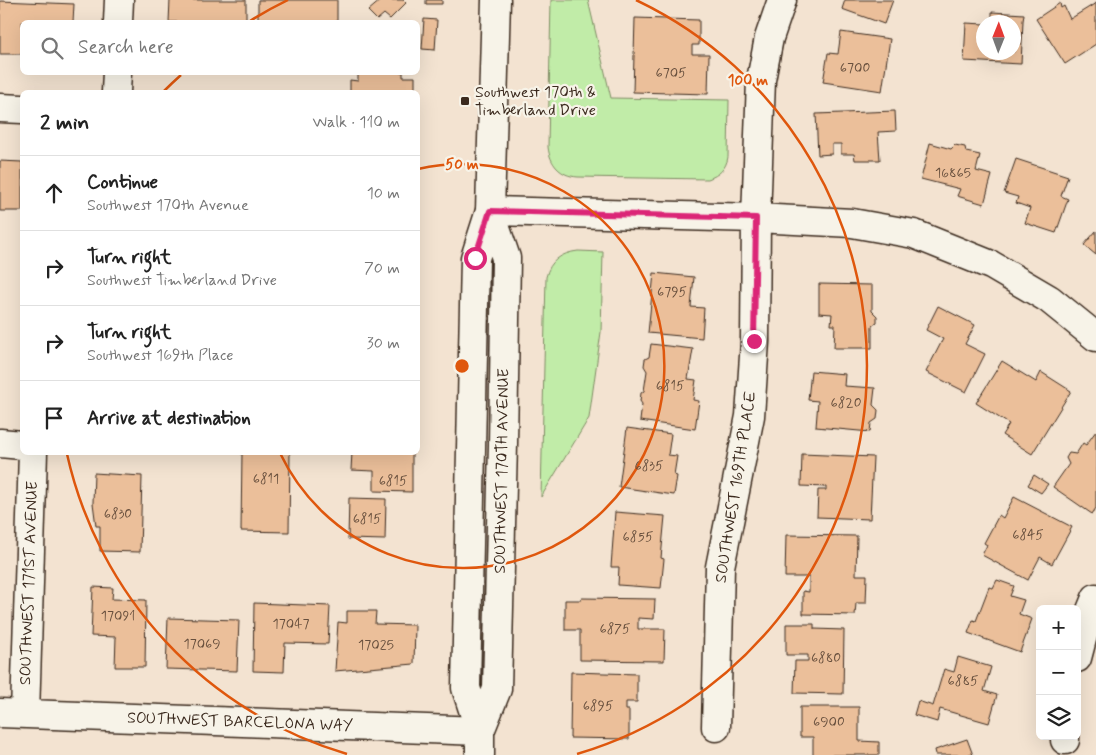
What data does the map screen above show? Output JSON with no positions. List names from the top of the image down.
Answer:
{
  "streets": {
    "street": [
      "SOUTHWEST 170TH AVENUE",
      "SOUTHWEST 169TH PLACE",
      "SOUTHWEST 171ST AVENUE",
      "SOUTHWEST BARCELONA WAY"
    ]
  },
  "crossings": [
    ["SOUTHWEST 170TH AVENUE", "SOUTHWEST BARCELONA WAY"],
    ["SOUTHWEST 171ST AVENUE", "SOUTHWEST BARCELONA WAY"]
  ],
  "places": {
    "transit": ["Southwest 170th & Timberland Drive"]
  },
  "house_numbers": [
    "6700",
    "6705",
    "16865",
    "6795",
    "6815",
    "6820",
    "6835",
    "6811",
    "6815",
    "6830",
    "6815",
    "6845",
    "6855",
    "17091",
    "17047",
    "6875",
    "17069",
    "17025",
    "6880",
    "6885",
    "6895",
    "6900"
  ],
  "north": "top",
  "page": {
    "search": "Search here",
    "heading": ["2 min", "Walk · 110 m"],
    "list": [
      ["Continue", "Southwest 170th Avenue", "10 m"],
      ["Turn right", "Southwest Timberland Drive", "70 m"],
      ["Turn right", "Southwest 169th Place", "30 m"],
      "Arrive at destination"
    ],
    "map_buttons": ["+", "−"]
  },
  "rings": ["100 m", "50 m"]
}
